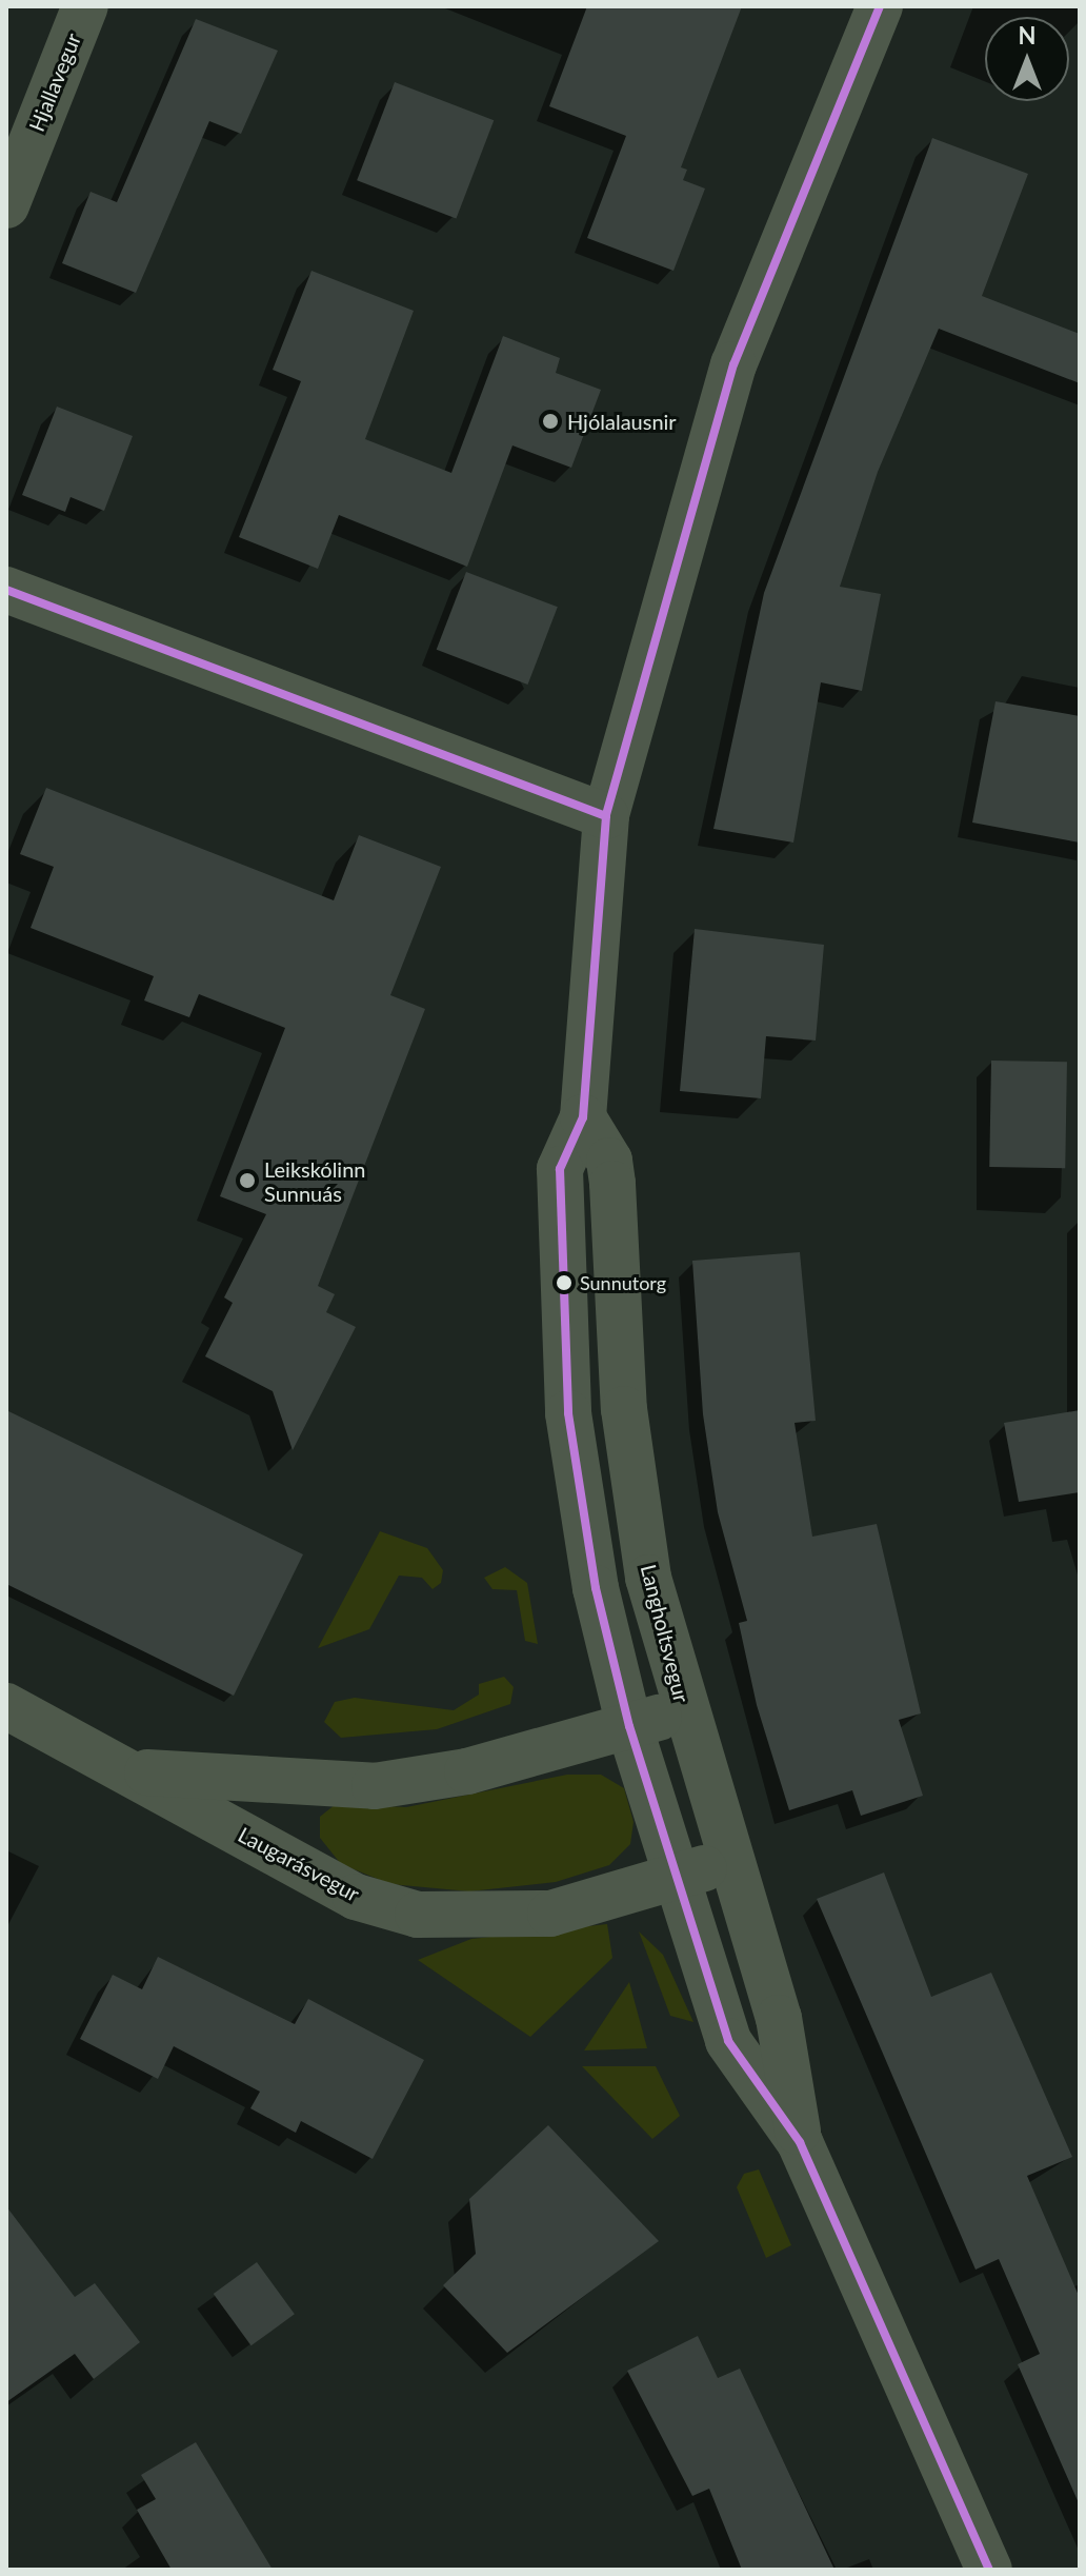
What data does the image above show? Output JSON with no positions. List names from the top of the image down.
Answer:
{
  "streets": {
    "street": ["Hjallavegur", "Langholtsvegur", "Laugarásvegur"]
  },
  "crossings": [
    ["Langholtsvegur", "Laugarásvegur"]
  ],
  "places": ["Hjólalausnir", "Leikskólinn Sunnuás", "Sunnutorg"],
  "north": "top"
}
